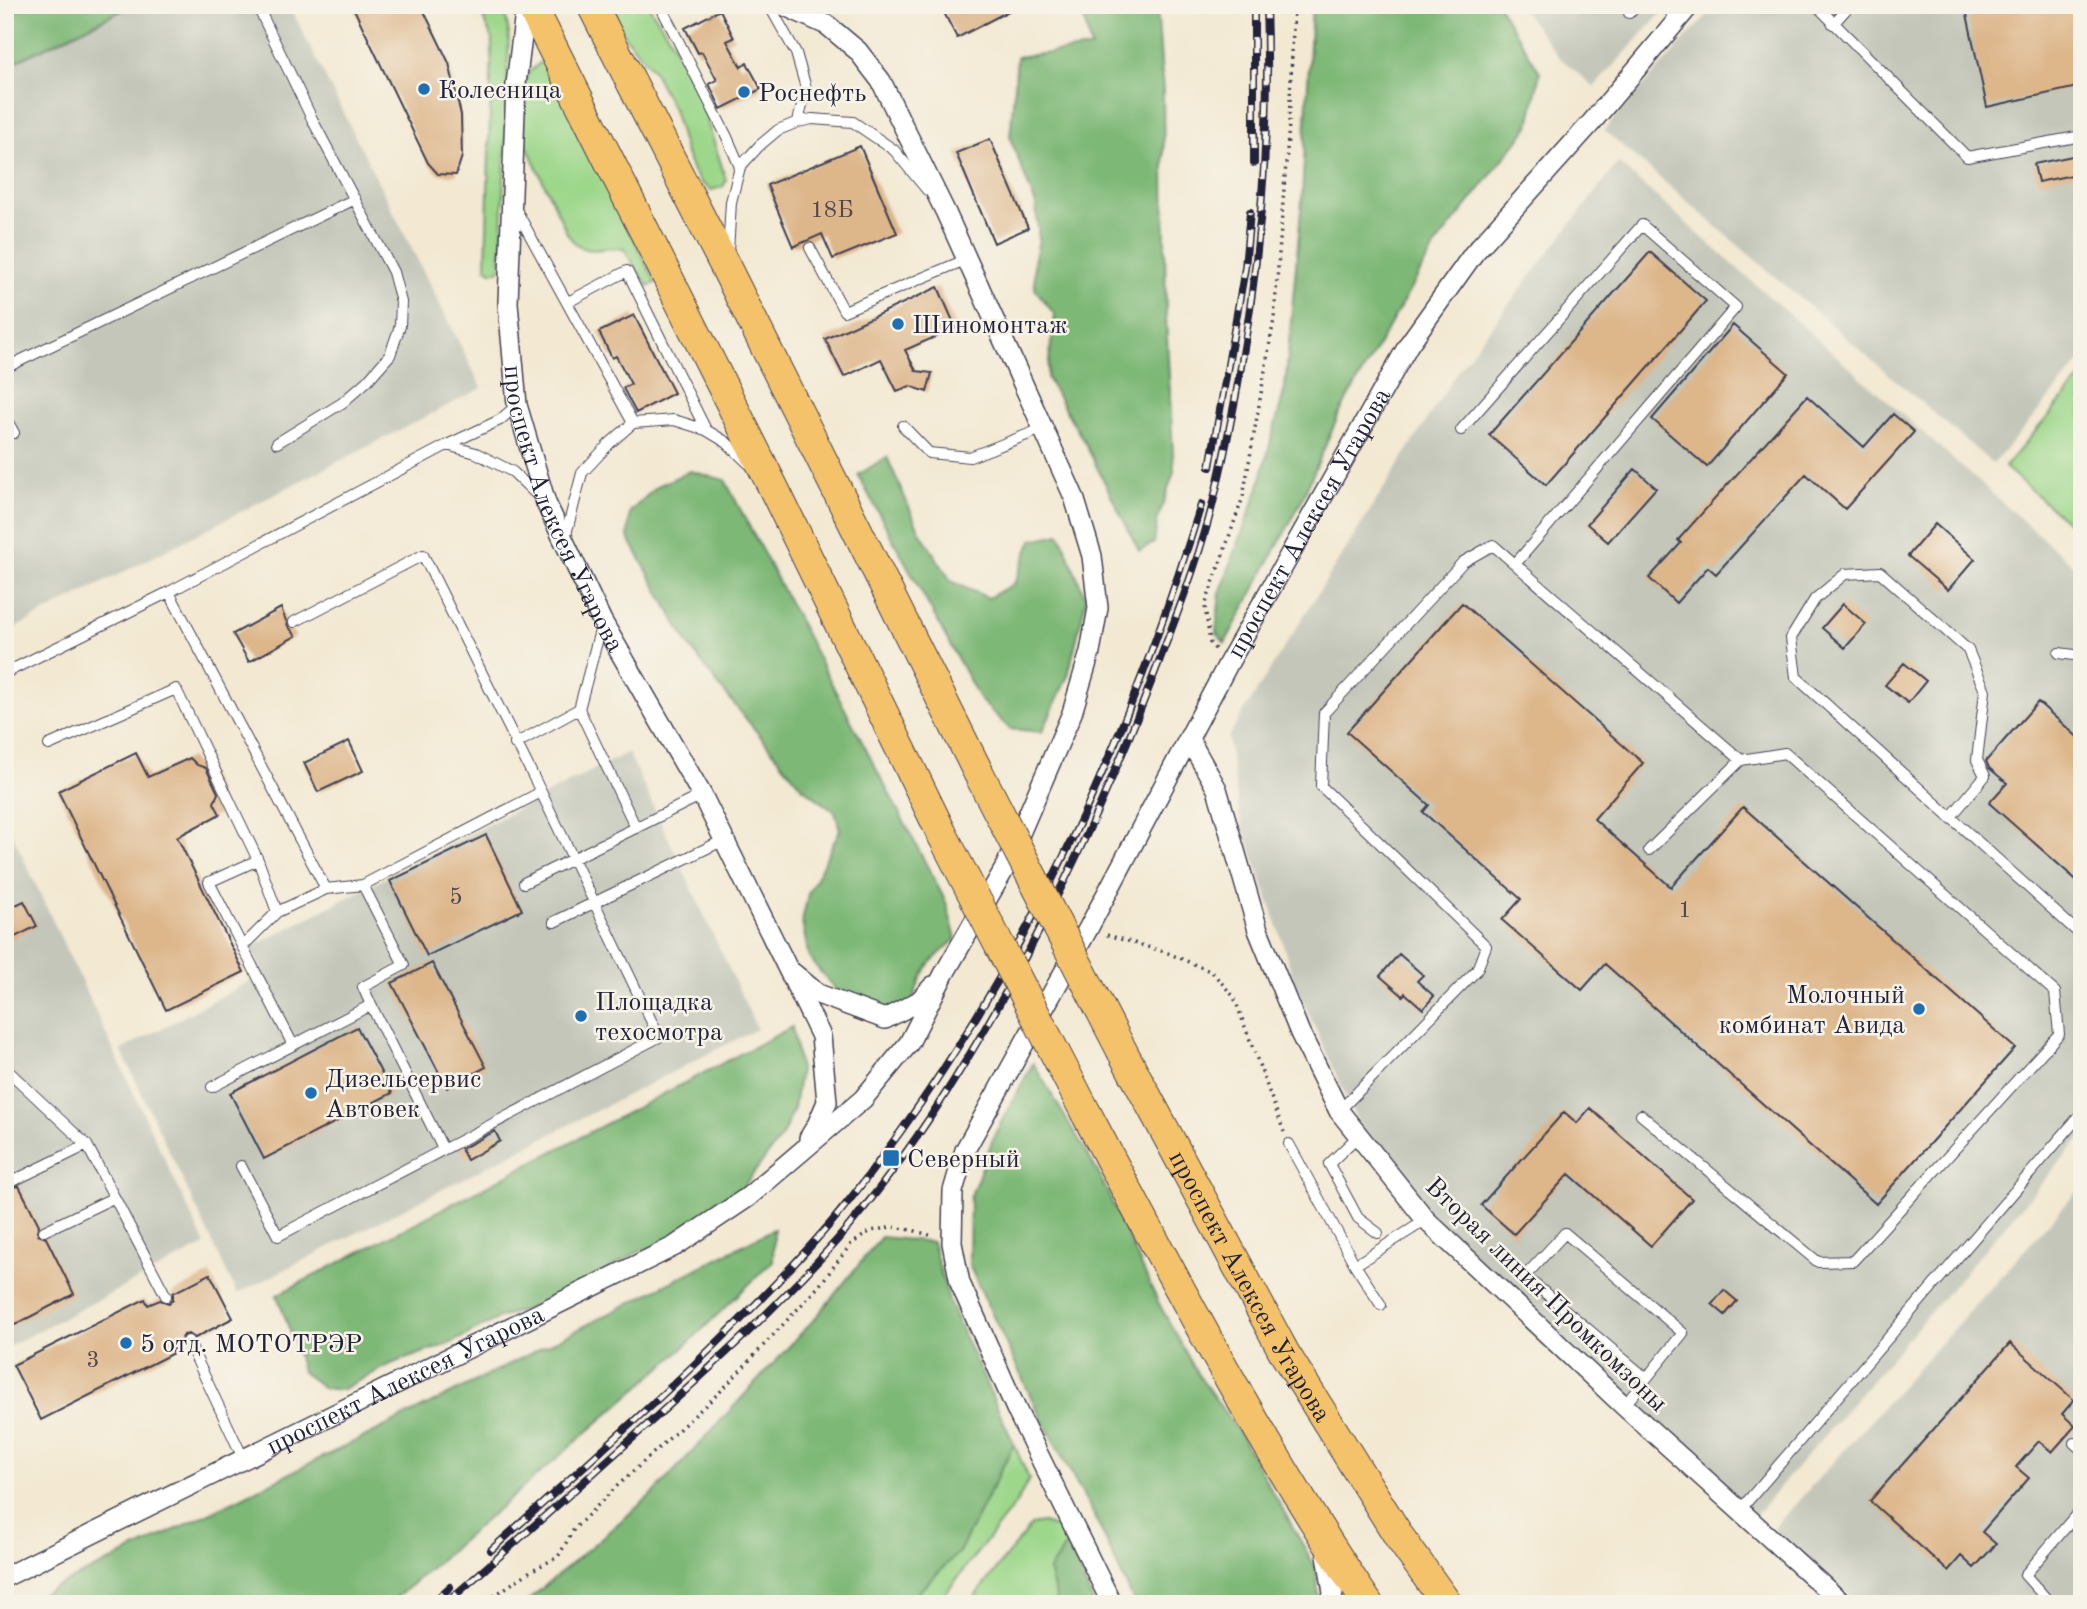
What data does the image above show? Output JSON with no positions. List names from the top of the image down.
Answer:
{
  "streets": {
    "main road": ["проспект Алексея Угарова"],
    "street": ["Вторая линия Промкомзоны"]
  },
  "crossings": [
    ["проспект Алексея Угарова", "Вторая линия Промкомзоны"]
  ],
  "places": {
    "other": [
      "Колесница",
      "Роснефть",
      "Шиномонтаж",
      "Молочный комбинат Авида",
      "Площадка техосмотра",
      "Дизельсервис Автовек",
      "5 отд. МОТОТРЭР"
    ],
    "transit": ["Северный"]
  },
  "house_numbers": [
    "18Б",
    "5",
    "1",
    "3"
  ]
}
